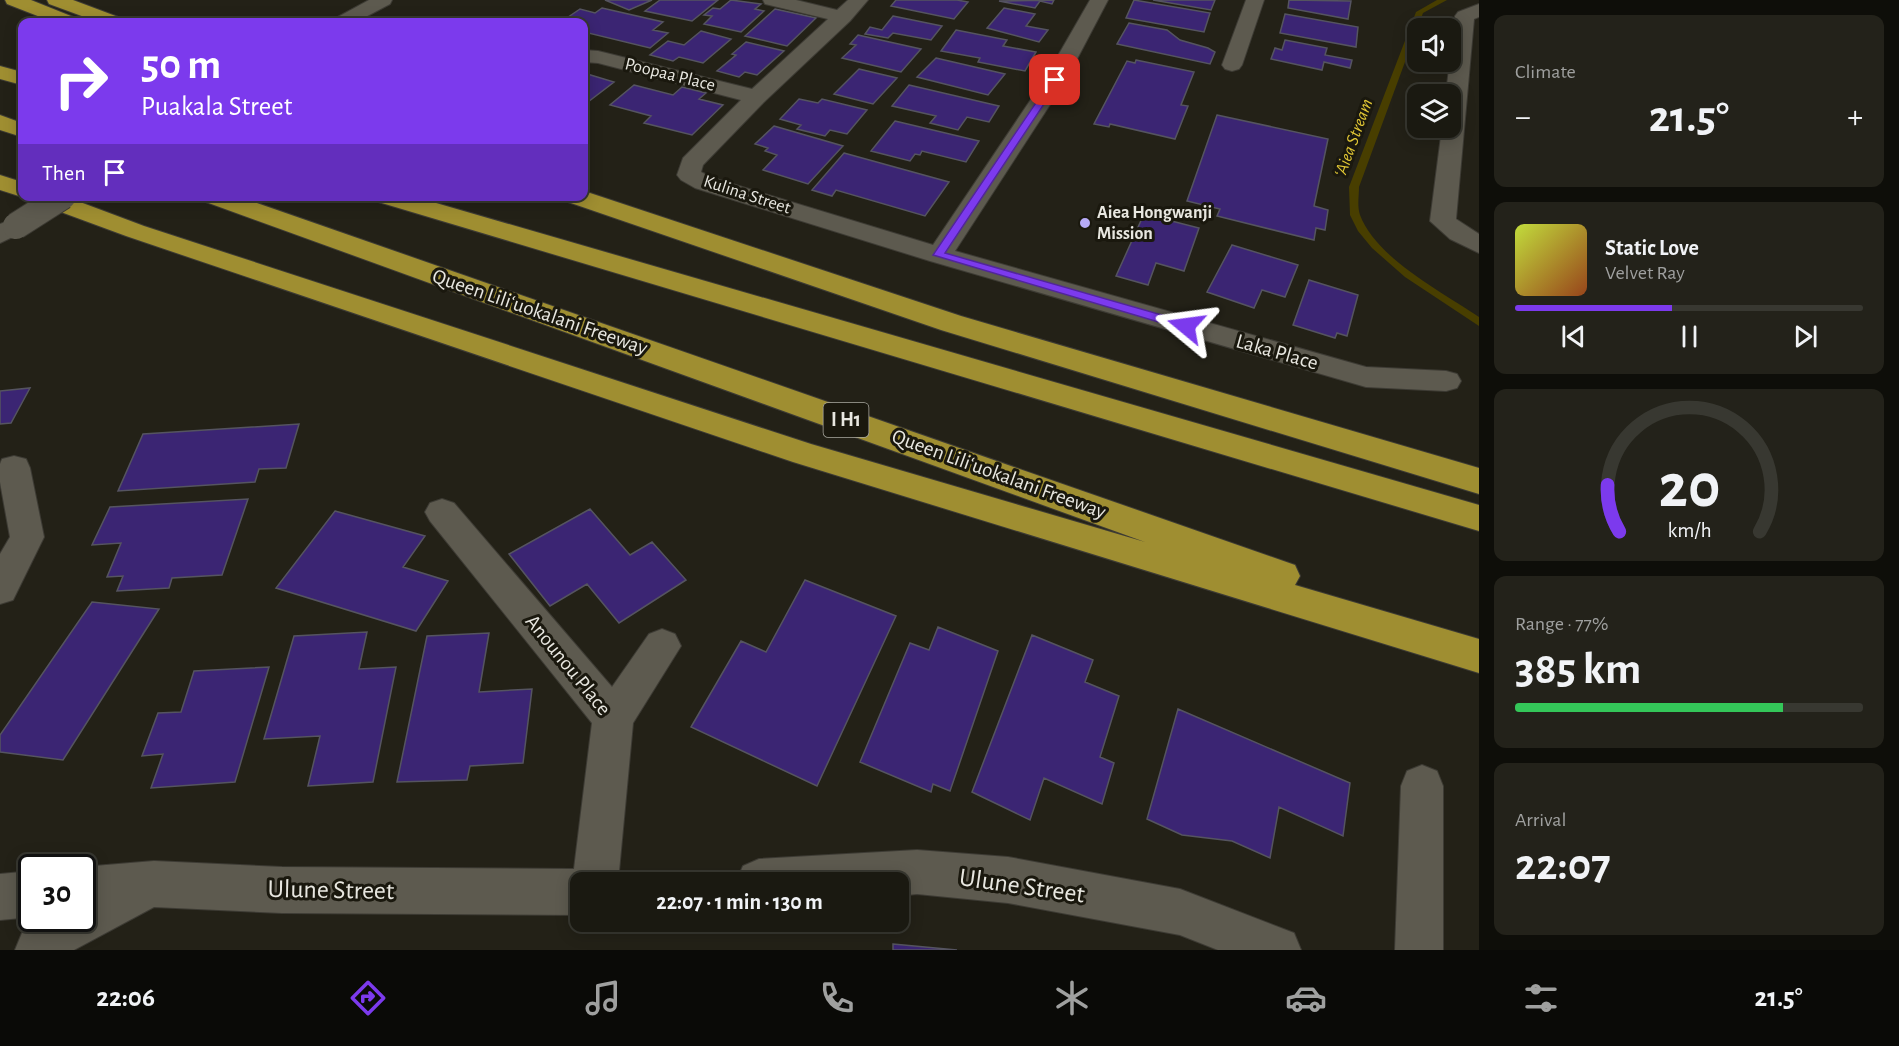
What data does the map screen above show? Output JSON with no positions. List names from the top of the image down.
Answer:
{
  "streets": {
    "highway": ["Queen Liliʻuokalani Freeway", "I H1"],
    "street": [
      "Poopaa Place",
      "Kulina Street",
      "Laka Place",
      "Anounou Place",
      "Ulune Street"
    ]
  },
  "crossings": [
    ["Poopaa Place", "Kulina Street"],
    ["Kulina Street", "Laka Place"]
  ],
  "water": ["ʻAiea Stream"],
  "places": ["Aiea Hongwanji Mission"],
  "page": {
    "tile": [
      "Climate",
      ["Range · 77%", "385 km"],
      ["Arrival", "22:07"]
    ],
    "turn": ["50 m", "Puakala Street"],
    "heat": ["−", "21.5°", "+"],
    "then": "Then",
    "song": ["Static Love", "Velvet Ray"],
    "limit": "30",
    "trip": "22:07 · 1 min · 130 m",
    "tabs": ["22:06", "21.5°"],
    "gauge": ["20", "km/h"]
  }
}
